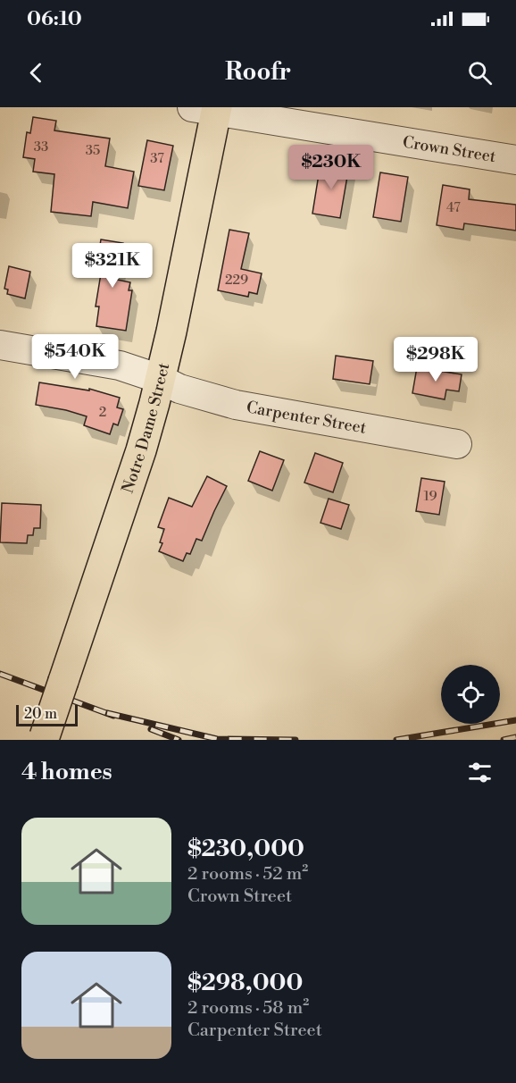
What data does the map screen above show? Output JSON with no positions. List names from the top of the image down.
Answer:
{
  "streets": {
    "main road": ["Notre Dame Street"],
    "street": ["Crown Street", "Carpenter Street"]
  },
  "crossings": [
    ["Crown Street", "Notre Dame Street"],
    ["Carpenter Street", "Notre Dame Street"]
  ],
  "house_numbers": [
    "33",
    "35",
    "37",
    "47",
    "229",
    "2",
    "19"
  ],
  "scale_bar": "20 m",
  "page": {
    "status": "06:10",
    "header": "Roofr",
    "price": [
      "$230K",
      "$321K",
      "$540K",
      "$298K"
    ],
    "scale": "20 m",
    "heading": "4 homes",
    "list": [
      {
        "name": "$230,000",
        "note": "2 rooms · 52 m² · Crown Street"
      },
      {
        "name": "$298,000",
        "note": "2 rooms · 58 m² · Carpenter Street"
      }
    ]
  }
}
